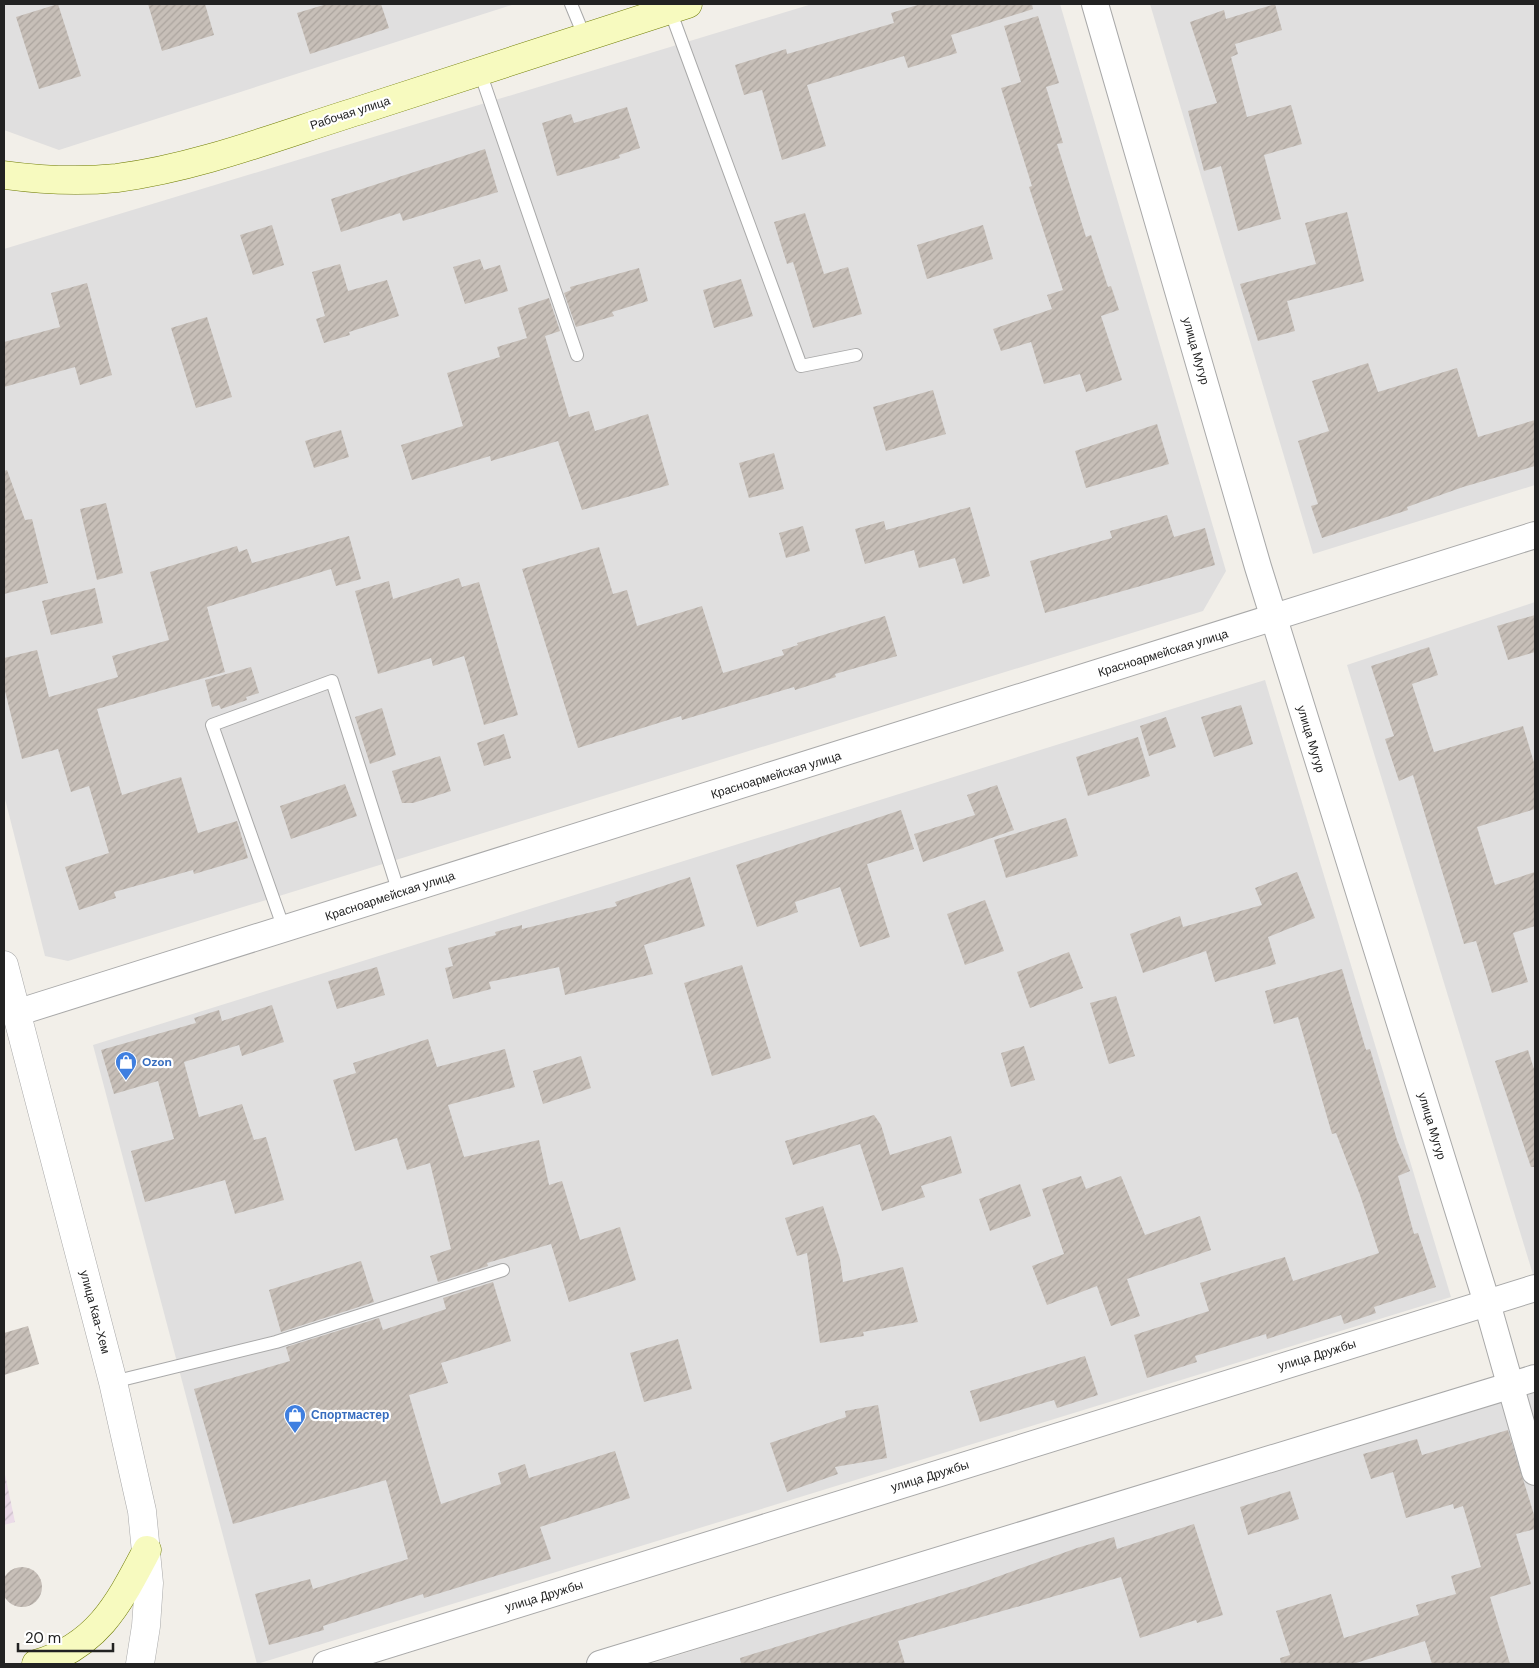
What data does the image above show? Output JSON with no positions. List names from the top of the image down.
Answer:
{
  "streets": {
    "main road": ["Рабочая улица"],
    "street": [
      "улица Мугур",
      "Красноармейская улица",
      "улица Каа-Хем",
      "улица Дружбы"
    ]
  },
  "crossings": [
    ["улица Мугур", "Красноармейская улица"],
    ["улица Мугур", "улица Дружбы"],
    ["Красноармейская улица", "улица Каа-Хем"]
  ],
  "places": {
    "shop": ["Ozon", "Спортмастер"]
  },
  "scale_bar": "20 m"
}
